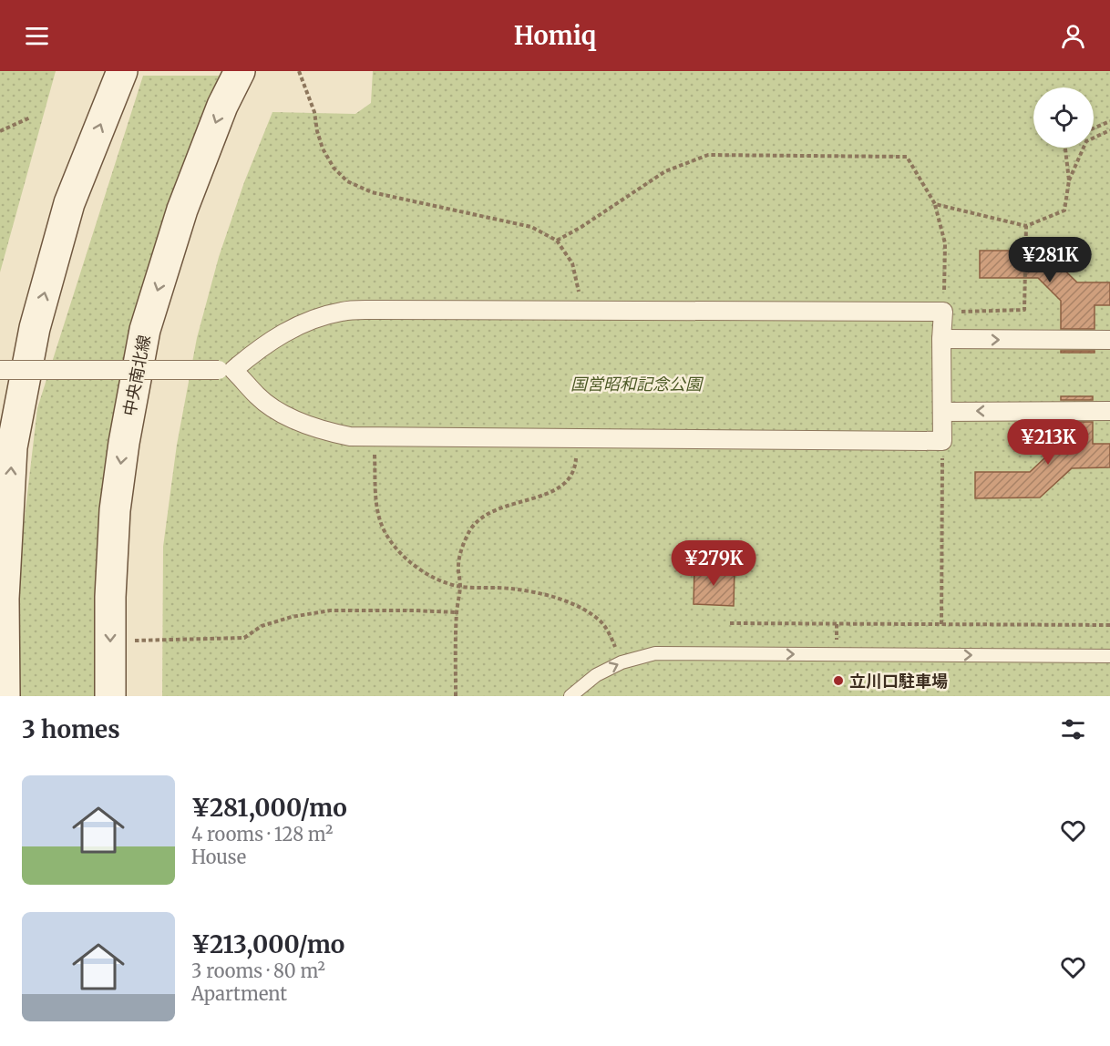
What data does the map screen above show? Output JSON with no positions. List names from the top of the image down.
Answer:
{
  "streets": {
    "main road": ["中央南北線"]
  },
  "parks": ["国営昭和記念公園"],
  "places": ["立川口駐車場"],
  "page": {
    "header": "Homiq",
    "price": ["¥281K", "¥213K", "¥279K"],
    "heading": "3 homes",
    "list": [
      {
        "name": "¥281,000/mo",
        "note": "4 rooms · 128 m² · House"
      },
      {
        "name": "¥213,000/mo",
        "note": "3 rooms · 80 m² · Apartment"
      }
    ]
  }
}
